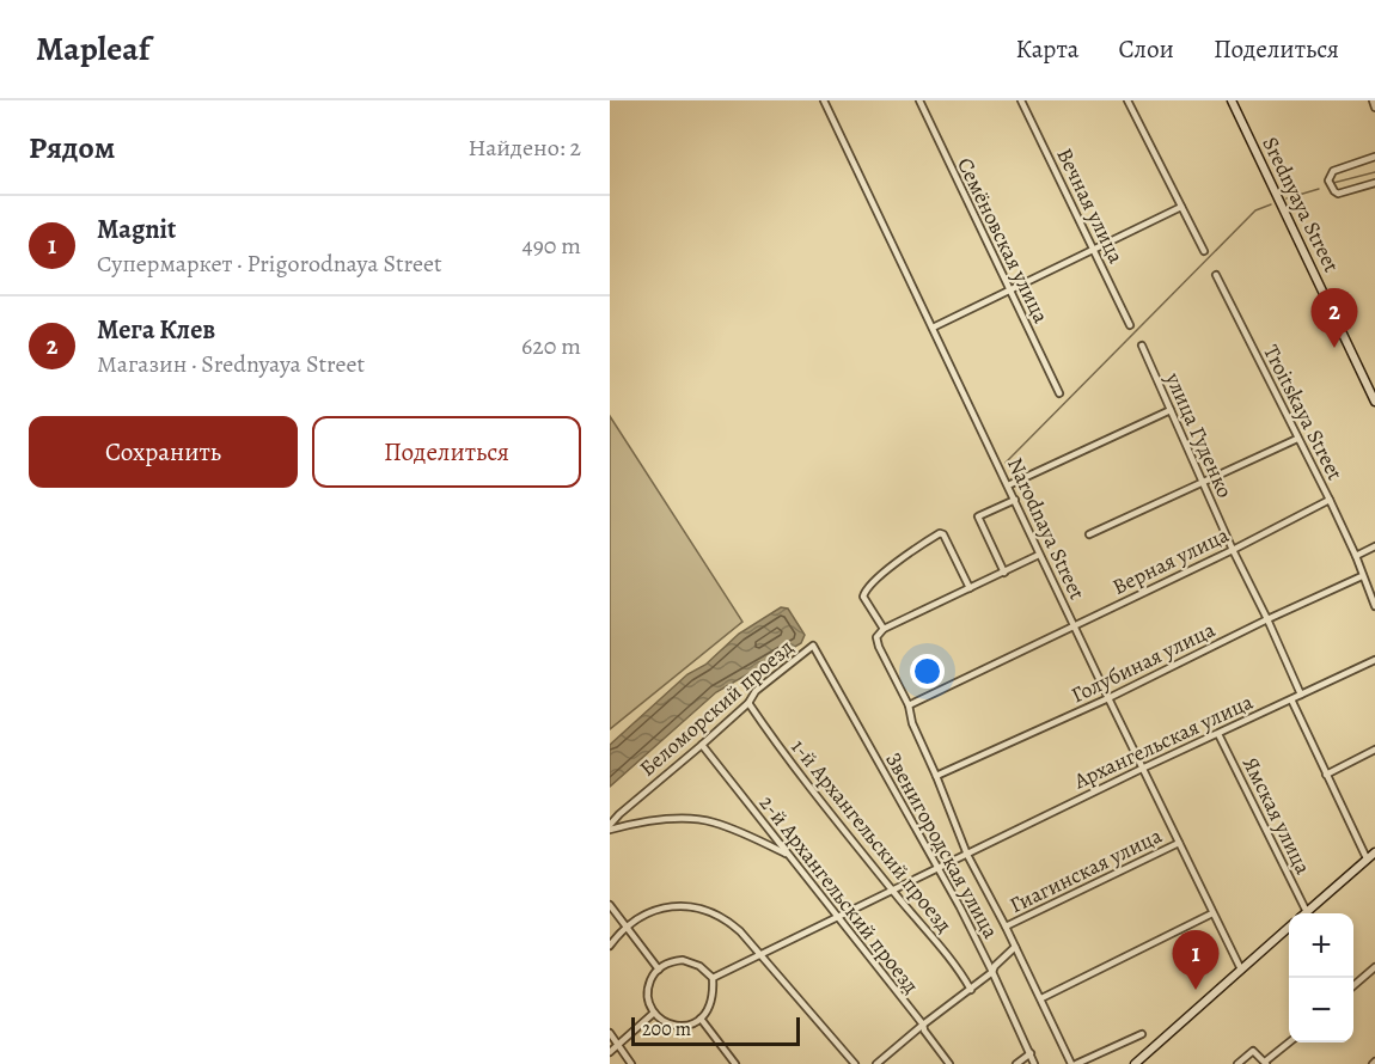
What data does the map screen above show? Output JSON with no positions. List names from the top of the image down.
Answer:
{
  "streets": {
    "street": [
      "Srednyaya Street",
      "Вечная улица",
      "Семёновская улица",
      "Troitskaya Street",
      "улица Гуденко",
      "Narodnaya Street",
      "Верная улица",
      "Голубиная улица",
      "Беломорский проезд",
      "Архангельская улица",
      "Ямская улица",
      "1-й Архангельский проезд",
      "Звенигородская улица",
      "Гиагинская улица",
      "2-й Архангельский проезд"
    ]
  },
  "crossings": [
    ["Troitskaya Street", "Верная улица"],
    ["Troitskaya Street", "Голубиная улица"],
    ["улица Гуденко", "Верная улица"],
    ["улица Гуденко", "Голубиная улица"],
    ["улица Гуденко", "Архангельская улица"],
    ["Narodnaya Street", "Верная улица"],
    ["Narodnaya Street", "Голубиная улица"],
    ["Narodnaya Street", "Архангельская улица"],
    ["Narodnaya Street", "Гиагинская улица"],
    ["Верная улица", "Звенигородская улица"],
    ["Голубиная улица", "Звенигородская улица"],
    ["Беломорский проезд", "1-й Архангельский проезд"],
    ["Беломорский проезд", "Звенигородская улица"],
    ["Беломорский проезд", "2-й Архангельский проезд"],
    ["Архангельская улица", "Ямская улица"],
    ["Архангельская улица", "Звенигородская улица"],
    ["Звенигородская улица", "Гиагинская улица"]
  ],
  "scale_bar": "200 m",
  "page": {
    "header": "Mapleaf",
    "nav": ["Карта", "Слои", "Поделиться"],
    "heading": ["Рядом", "Найдено: 2"],
    "list": [
      {
        "mark": "1",
        "name": "Magnit",
        "note": "Супермаркет · Prigorodnaya Street",
        "value": "490 m"
      },
      {
        "mark": "2",
        "name": "Мега Клев",
        "note": "Магазин · Srednyaya Street",
        "value": "620 m"
      }
    ],
    "pins": ["2", "1"],
    "buttons": ["Сохранить", "Поделиться"],
    "map_buttons": ["+", "−"],
    "scale": "200 m"
  }
}
